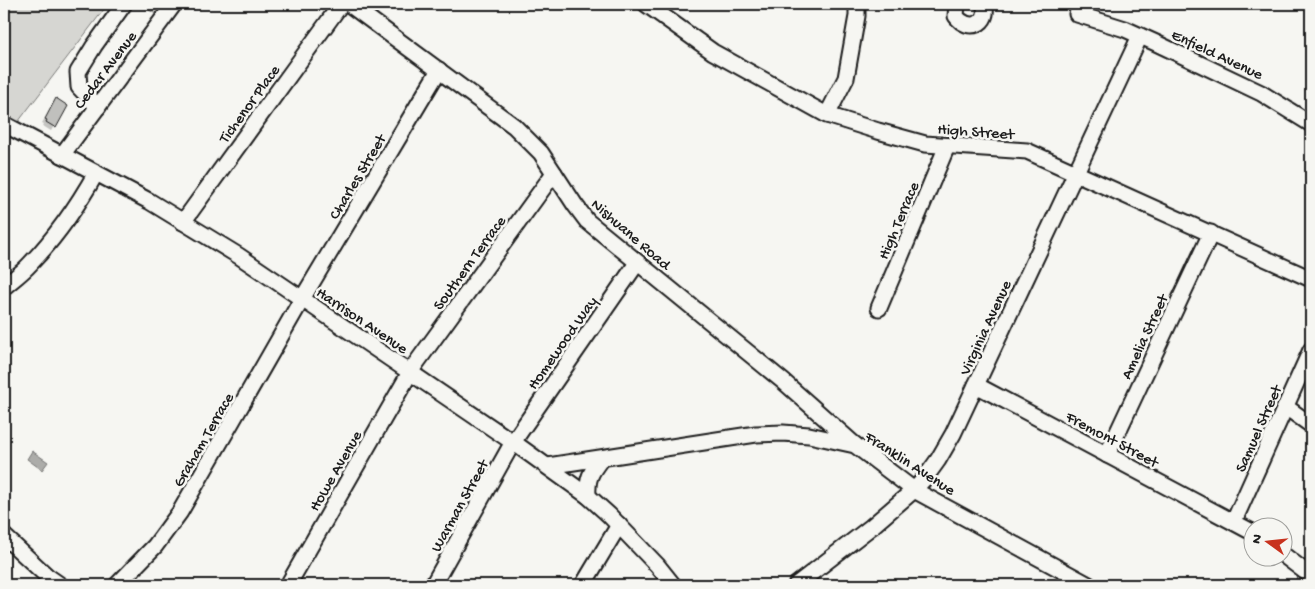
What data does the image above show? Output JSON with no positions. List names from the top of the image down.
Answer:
{
  "streets": {
    "street": [
      "Enfield Avenue",
      "Cedar Avenue",
      "Tichenor Place",
      "High Street",
      "Charles Street",
      "High Terrace",
      "Nishuane Road",
      "Southern Terrace",
      "Harrison Avenue",
      "Virginia Avenue",
      "Amelia Street",
      "Homewood Way",
      "Samuel Street",
      "Fremont Street",
      "Graham Terrace",
      "Franklin Avenue",
      "Howe Avenue",
      "Warman Street"
    ]
  },
  "crossings": [
    ["Enfield Avenue", "Virginia Avenue"],
    ["Cedar Avenue", "Harrison Avenue"],
    ["Tichenor Place", "Harrison Avenue"],
    ["High Street", "High Terrace"],
    ["High Street", "Virginia Avenue"],
    ["High Street", "Amelia Street"],
    ["Charles Street", "Nishuane Road"],
    ["Charles Street", "Harrison Avenue"],
    ["Charles Street", "Graham Terrace"],
    ["Nishuane Road", "Southern Terrace"],
    ["Nishuane Road", "Homewood Way"],
    ["Nishuane Road", "Franklin Avenue"],
    ["Southern Terrace", "Harrison Avenue"],
    ["Southern Terrace", "Howe Avenue"],
    ["Harrison Avenue", "Homewood Way"],
    ["Harrison Avenue", "Graham Terrace"],
    ["Harrison Avenue", "Franklin Avenue"],
    ["Harrison Avenue", "Howe Avenue"],
    ["Harrison Avenue", "Warman Street"],
    ["Virginia Avenue", "Fremont Street"],
    ["Virginia Avenue", "Franklin Avenue"],
    ["Amelia Street", "Fremont Street"],
    ["Homewood Way", "Warman Street"],
    ["Samuel Street", "Fremont Street"]
  ],
  "north": "left"
}
